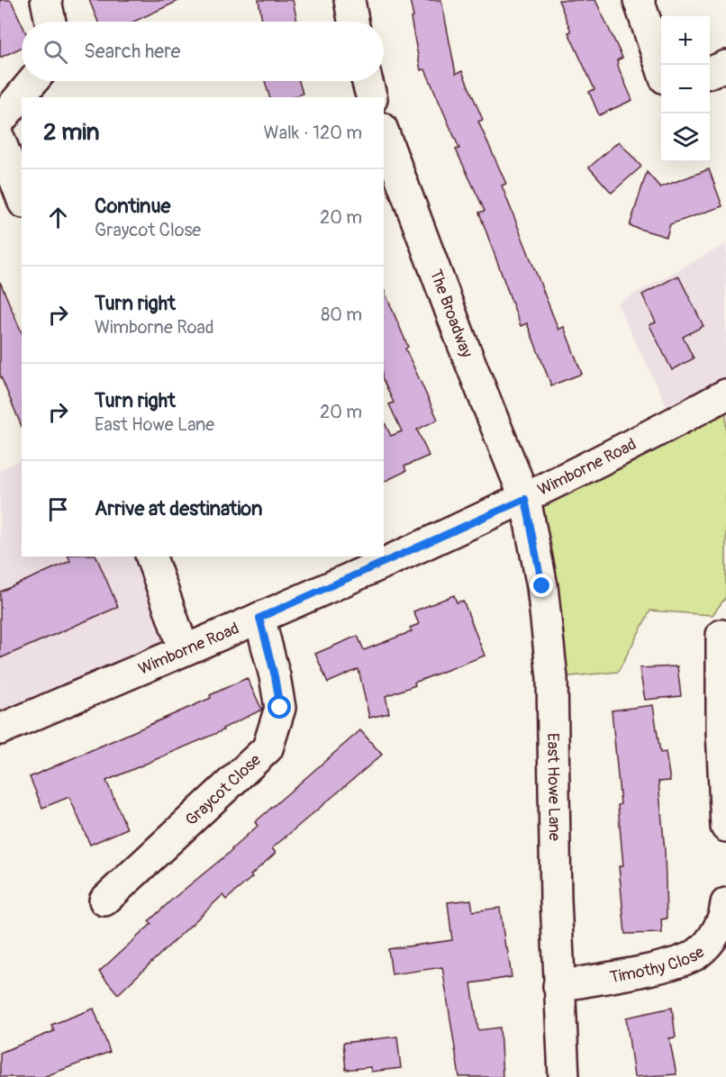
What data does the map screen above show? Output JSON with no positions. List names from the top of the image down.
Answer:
{
  "streets": {
    "street": [
      "The Broadway",
      "Wimborne Road",
      "East Howe Lane",
      "Graycot Close",
      "Timothy Close"
    ]
  },
  "crossings": [
    ["The Broadway", "Wimborne Road"],
    ["The Broadway", "East Howe Lane"],
    ["Wimborne Road", "East Howe Lane"],
    ["Wimborne Road", "Graycot Close"],
    ["East Howe Lane", "Timothy Close"]
  ],
  "page": {
    "map_buttons": ["+", "−"],
    "search": "Search here",
    "heading": ["2 min", "Walk · 120 m"],
    "list": [
      ["Continue", "Graycot Close", "20 m"],
      ["Turn right", "Wimborne Road", "80 m"],
      ["Turn right", "East Howe Lane", "20 m"],
      "Arrive at destination"
    ]
  }
}
